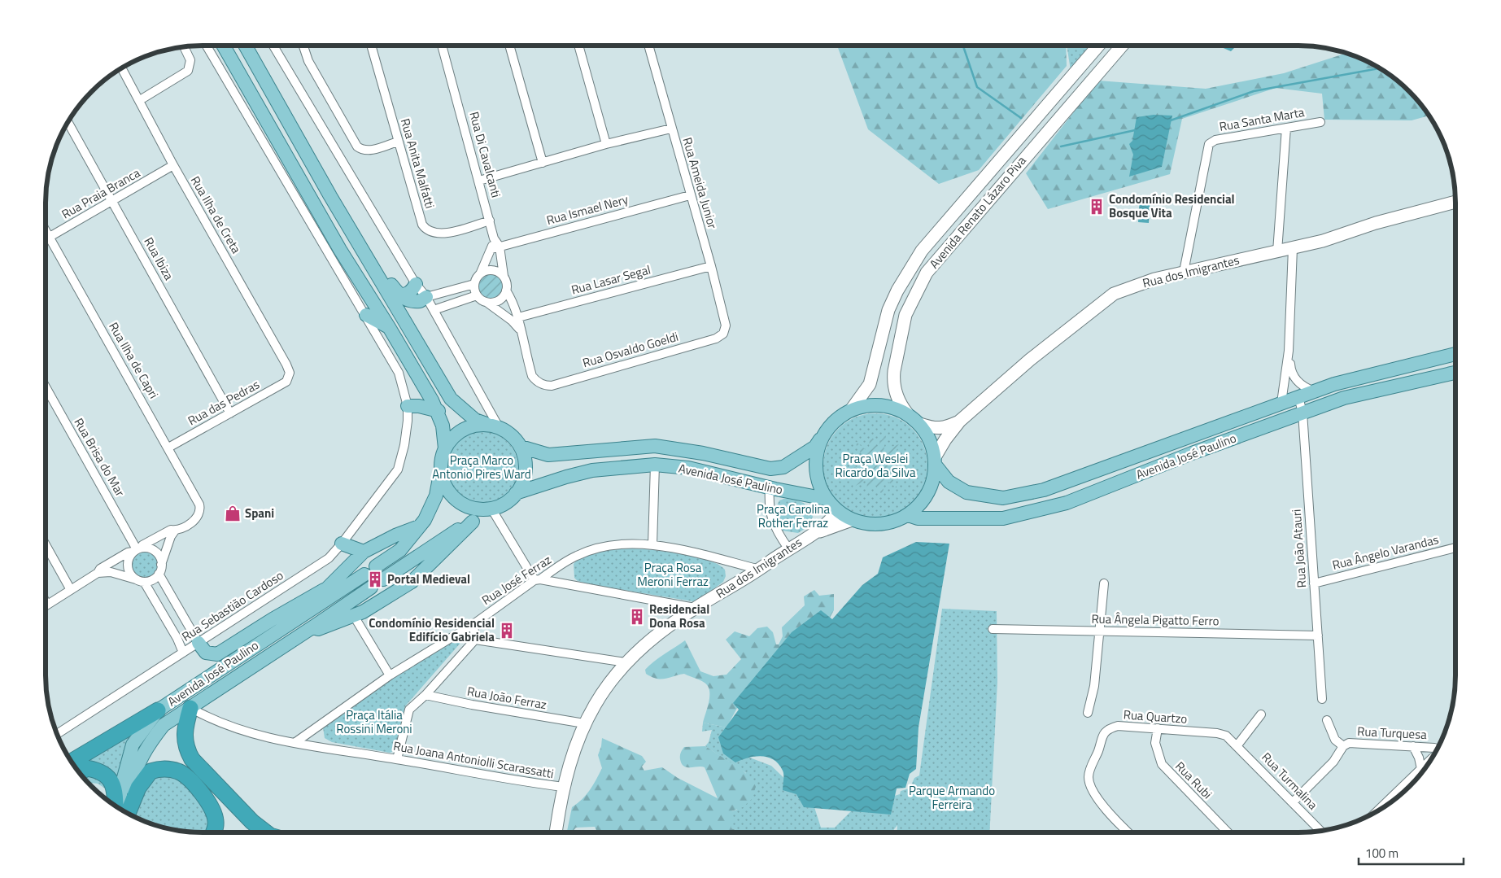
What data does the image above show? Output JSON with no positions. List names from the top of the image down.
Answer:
{
  "streets": {
    "main road": ["Avenida José Paulino"],
    "street": [
      "Rua Santa Marta",
      "Rua Di Cavalcanti",
      "Rua Anita Malfatti",
      "Rua Ameida Junior",
      "Rua Praia Branca",
      "Rua Ismael Nery",
      "Avenida Renato Lázaro Piva",
      "Rua Ilha de Creta",
      "Rua Ibiza",
      "Rua dos Imigrantes",
      "Rua Lasar Segal",
      "Rua Osvaldo Goeldi",
      "Rua Ilha de Capri",
      "Rua das Pedras",
      "Rua Brisa do Mar",
      "Rua João Atauri",
      "Rua Ângelo Varandas",
      "Rua José Ferraz",
      "Rua Sebastião Cardoso",
      "Rua Ângela Pigatto Ferro",
      "Rua João Ferraz",
      "Rua Quartzo",
      "Rua Turquesa",
      "Rua Joana Antoniolli Scarassatti",
      "Rua Rubi",
      "Rua Turmalina"
    ]
  },
  "crossings": [
    ["Rua Santa Marta", "Rua dos Imigrantes"],
    ["Rua Di Cavalcanti", "Rua Anita Malfatti"],
    ["Rua Di Cavalcanti", "Rua Ismael Nery"],
    ["Rua Ameida Junior", "Rua Ismael Nery"],
    ["Rua Ameida Junior", "Rua Lasar Segal"],
    ["Rua Ameida Junior", "Rua Osvaldo Goeldi"],
    ["Rua Praia Branca", "Rua Ilha de Creta"],
    ["Rua Praia Branca", "Rua Ibiza"],
    ["Rua Praia Branca", "Rua Ilha de Capri"],
    ["Avenida Renato Lázaro Piva", "Rua dos Imigrantes"],
    ["Avenida Renato Lázaro Piva", "Avenida José Paulino"],
    ["Rua Ilha de Creta", "Rua das Pedras"],
    ["Rua Ibiza", "Rua das Pedras"],
    ["Rua dos Imigrantes", "Avenida José Paulino"],
    ["Rua dos Imigrantes", "Rua José Ferraz"],
    ["Rua dos Imigrantes", "Rua João Ferraz"],
    ["Rua dos Imigrantes", "Rua Joana Antoniolli Scarassatti"],
    ["Rua Ilha de Capri", "Rua das Pedras"],
    ["Avenida José Paulino", "Rua João Atauri"],
    ["Avenida José Paulino", "Rua Joana Antoniolli Scarassatti"],
    ["Rua João Atauri", "Rua Ângelo Varandas"],
    ["Rua João Atauri", "Rua Ângela Pigatto Ferro"],
    ["Rua José Ferraz", "Rua Joana Antoniolli Scarassatti"],
    ["Rua Quartzo", "Rua Rubi"],
    ["Rua Quartzo", "Rua Turmalina"],
    ["Rua Turquesa", "Rua Turmalina"]
  ],
  "parks": [
    "Praça Weslei Ricardo da Silva",
    "Praça Marco Antonio Pires Ward",
    "Praça Carolina Rother Ferraz",
    "Praça Rosa Meroni Ferraz",
    "Praça Itália Rossini Meroni",
    "Parque Armando Ferreira"
  ],
  "places": {
    "building": [
      "Condomínio Residencial Bosque Vita",
      "Portal Medieval",
      "Residencial Dona Rosa",
      "Condomínio Residencial Edifício Gabriela"
    ],
    "shop": ["Spani"]
  },
  "scale_bar": "100 m"
}
